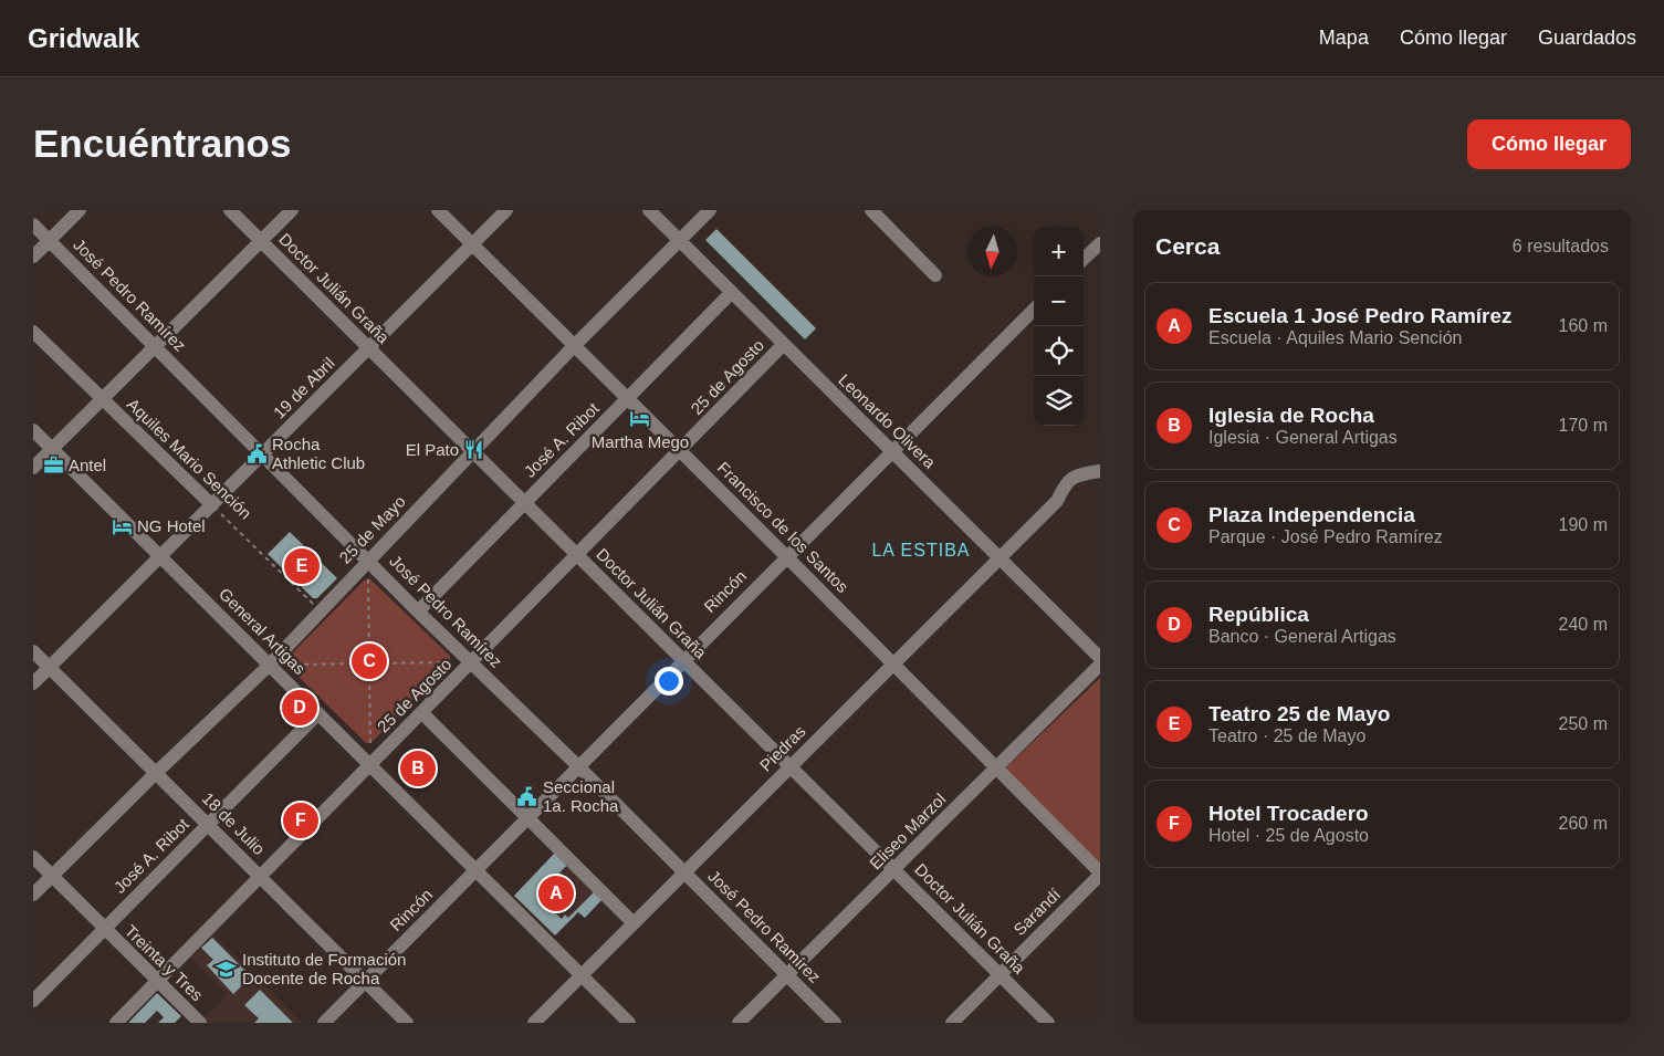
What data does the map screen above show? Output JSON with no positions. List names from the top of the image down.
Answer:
{
  "streets": {
    "street": [
      "Doctor Julián Graña",
      "José Pedro Ramírez",
      "25 de Agosto",
      "19 de Abril",
      "Leonardo Olivera",
      "José A. Ribot",
      "Aquiles Mario Sención",
      "Francisco de los Santos",
      "25 de Mayo",
      "Rincón",
      "General Artigas",
      "Piedras",
      "18 de Julio",
      "Eliseo Marzol",
      "Sarandí",
      "Treinta y Tres"
    ]
  },
  "crossings": [
    ["Doctor Julián Graña", "25 de Agosto"],
    ["Doctor Julián Graña", "19 de Abril"],
    ["Doctor Julián Graña", "José A. Ribot"],
    ["Doctor Julián Graña", "25 de Mayo"],
    ["Doctor Julián Graña", "Rincón"],
    ["Doctor Julián Graña", "Piedras"],
    ["Doctor Julián Graña", "Eliseo Marzol"],
    ["Doctor Julián Graña", "Sarandí"],
    ["José Pedro Ramírez", "25 de Agosto"],
    ["José Pedro Ramírez", "19 de Abril"],
    ["José Pedro Ramírez", "José A. Ribot"],
    ["José Pedro Ramírez", "25 de Mayo"],
    ["José Pedro Ramírez", "Rincón"],
    ["José Pedro Ramírez", "Piedras"],
    ["José Pedro Ramírez", "Eliseo Marzol"],
    ["25 de Agosto", "Leonardo Olivera"],
    ["25 de Agosto", "Francisco de los Santos"],
    ["25 de Agosto", "General Artigas"],
    ["25 de Agosto", "18 de Julio"],
    ["25 de Agosto", "Treinta y Tres"],
    ["19 de Abril", "Aquiles Mario Sención"],
    ["19 de Abril", "Francisco de los Santos"],
    ["19 de Abril", "General Artigas"],
    ["19 de Abril", "18 de Julio"],
    ["Leonardo Olivera", "José A. Ribot"],
    ["Leonardo Olivera", "25 de Mayo"],
    ["Leonardo Olivera", "Rincón"],
    ["Leonardo Olivera", "Piedras"],
    ["José A. Ribot", "Francisco de los Santos"],
    ["José A. Ribot", "General Artigas"],
    ["José A. Ribot", "18 de Julio"],
    ["José A. Ribot", "Treinta y Tres"],
    ["Aquiles Mario Sención", "25 de Mayo"],
    ["Francisco de los Santos", "25 de Mayo"],
    ["Francisco de los Santos", "Rincón"],
    ["Francisco de los Santos", "Piedras"],
    ["Francisco de los Santos", "Eliseo Marzol"],
    ["Francisco de los Santos", "Sarandí"],
    ["25 de Mayo", "General Artigas"],
    ["25 de Mayo", "18 de Julio"],
    ["25 de Mayo", "Treinta y Tres"],
    ["Rincón", "General Artigas"],
    ["Rincón", "18 de Julio"],
    ["General Artigas", "Piedras"]
  ],
  "districts": ["LA ESTIBA"],
  "places": {
    "hotel": ["Martha Mego", "NG Hotel"],
    "restaurant": ["El Pato"],
    "public building": ["Rocha Athletic Club", "Seccional 1a. Rocha"],
    "office": ["Antel"],
    "school or university": ["Instituto de Formación Docente de Rocha"]
  },
  "north": "bottom",
  "page": {
    "header": "Gridwalk",
    "nav": ["Mapa", "Cómo llegar", "Guardados"],
    "buttons": "Cómo llegar",
    "title": "Encuéntranos",
    "heading": ["Cerca", "6 resultados"],
    "map_buttons": ["+", "−"],
    "list": [
      {
        "mark": "A",
        "name": "Escuela 1 José Pedro Ramírez",
        "note": "Escuela · Aquiles Mario Sención",
        "value": "160 m"
      },
      {
        "mark": "B",
        "name": "Iglesia de Rocha",
        "note": "Iglesia · General Artigas",
        "value": "170 m"
      },
      {
        "mark": "C",
        "name": "Plaza Independencia",
        "note": "Parque · José Pedro Ramírez",
        "value": "190 m"
      },
      {
        "mark": "D",
        "name": "República",
        "note": "Banco · General Artigas",
        "value": "240 m"
      },
      {
        "mark": "E",
        "name": "Teatro 25 de Mayo",
        "note": "Teatro · 25 de Mayo",
        "value": "250 m"
      },
      {
        "mark": "F",
        "name": "Hotel Trocadero",
        "note": "Hotel · 25 de Agosto",
        "value": "260 m"
      }
    ],
    "pins": [
      "E",
      "C",
      "D",
      "B",
      "F",
      "A"
    ]
  }
}
